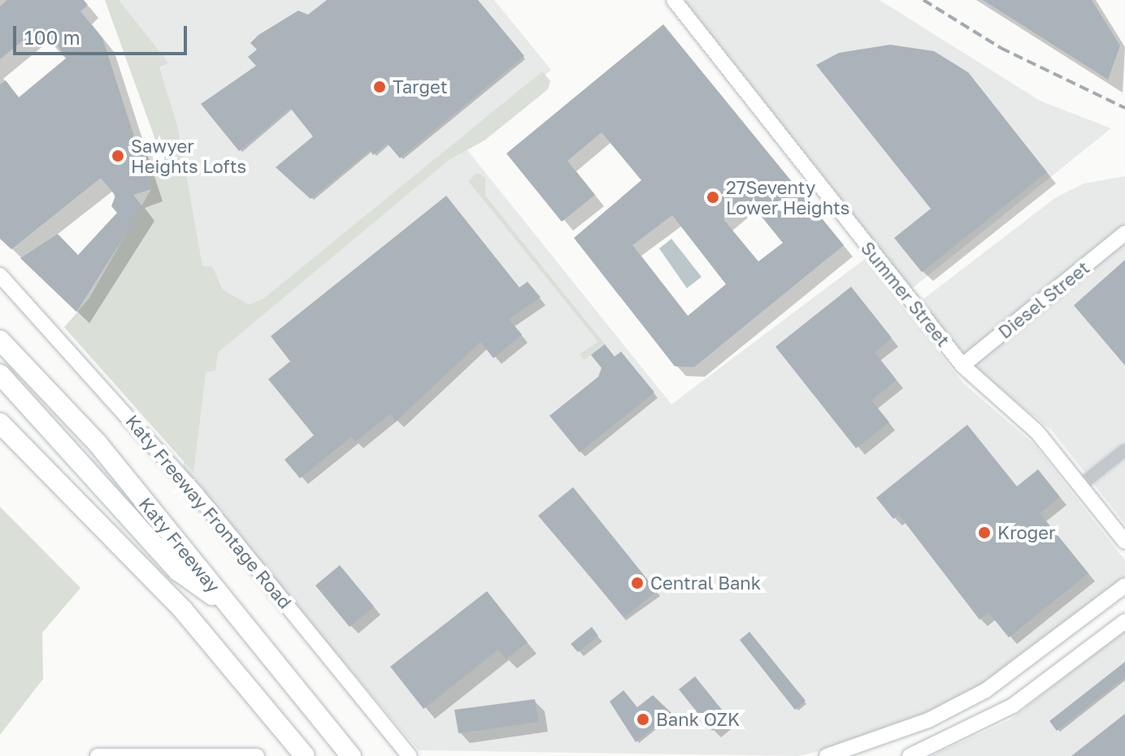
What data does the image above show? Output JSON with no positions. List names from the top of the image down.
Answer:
{
  "streets": {
    "highway": ["Katy Freeway"],
    "main road": ["Summer Street", "Diesel Street", "Katy Freeway Frontage Road"]
  },
  "crossings": [
    ["Summer Street", "Diesel Street"]
  ],
  "places": [
    "Target",
    "Sawyer Heights Lofts",
    "27Seventy Lower Heights",
    "Kroger",
    "Central Bank",
    "Bank OZK"
  ],
  "scale_bar": "100 m"
}
